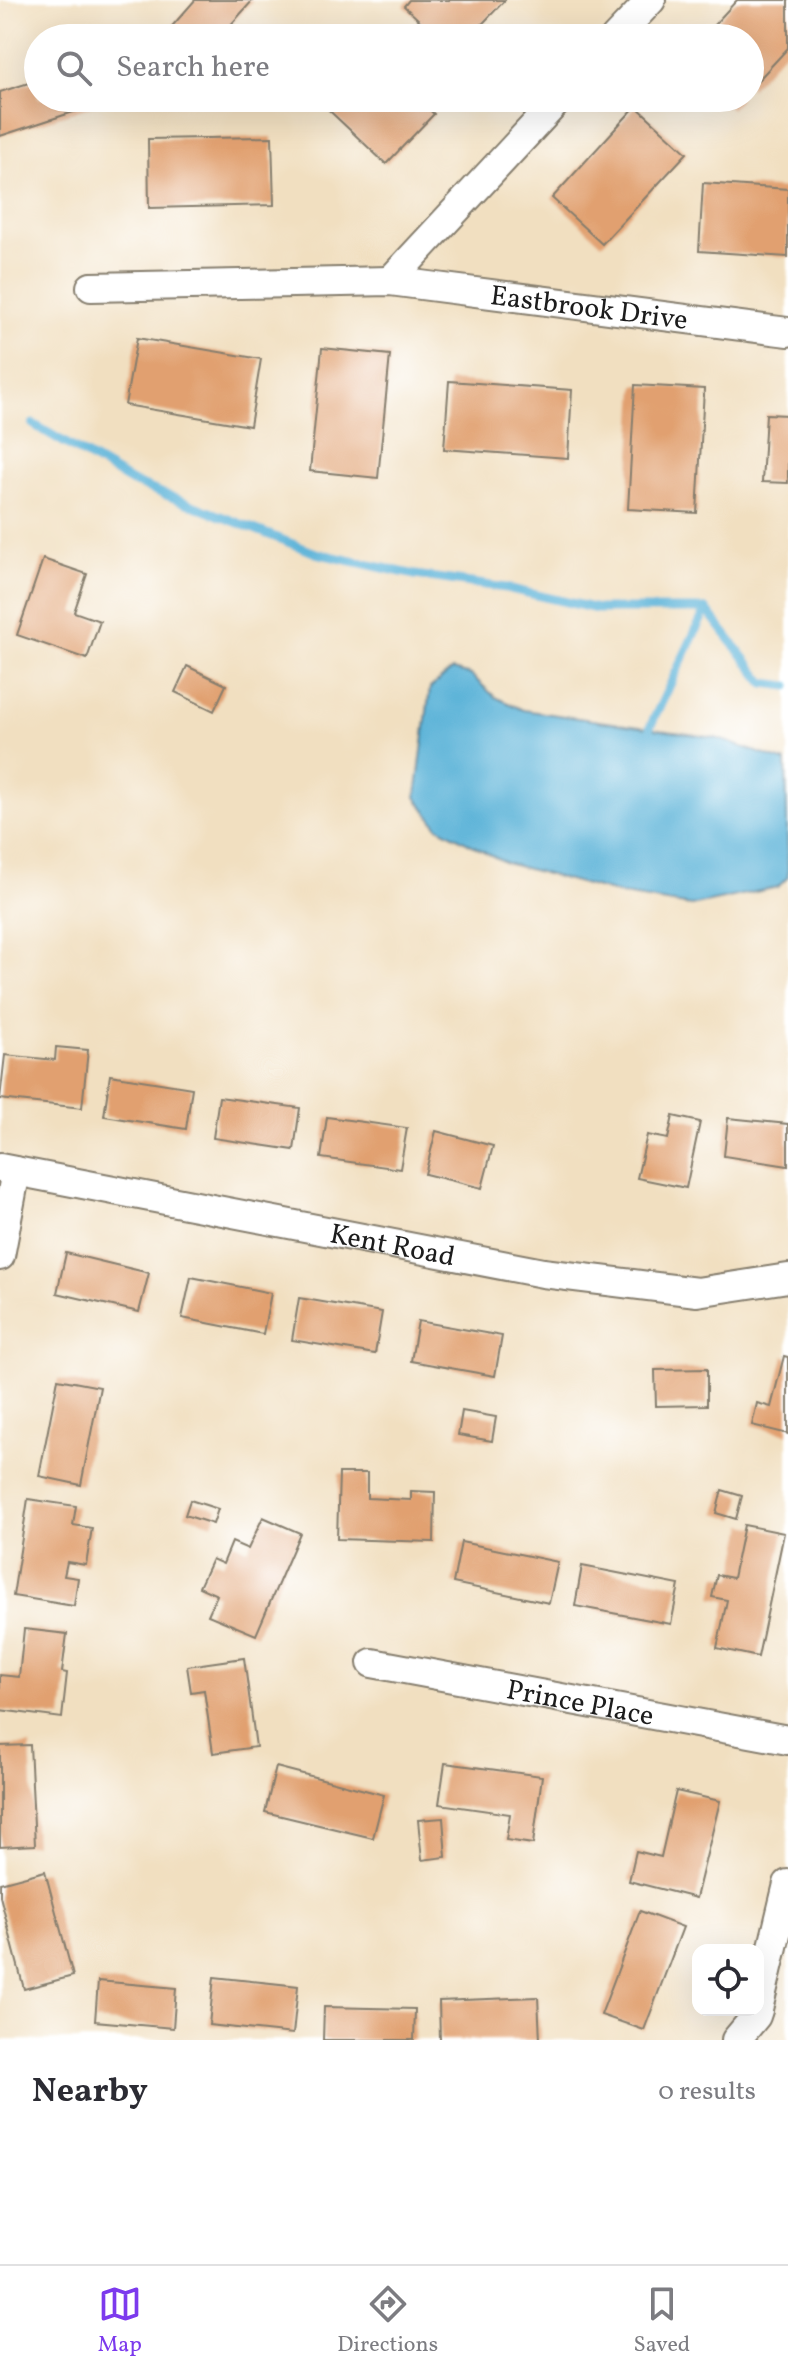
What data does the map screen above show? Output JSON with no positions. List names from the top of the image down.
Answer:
{
  "streets": {
    "street": ["Eastbrook Drive", "Kent Road", "Prince Place"]
  },
  "page": {
    "search": "Search here",
    "heading": ["Nearby", "0 results"],
    "nav": ["Map", "Directions", "Saved"]
  }
}
